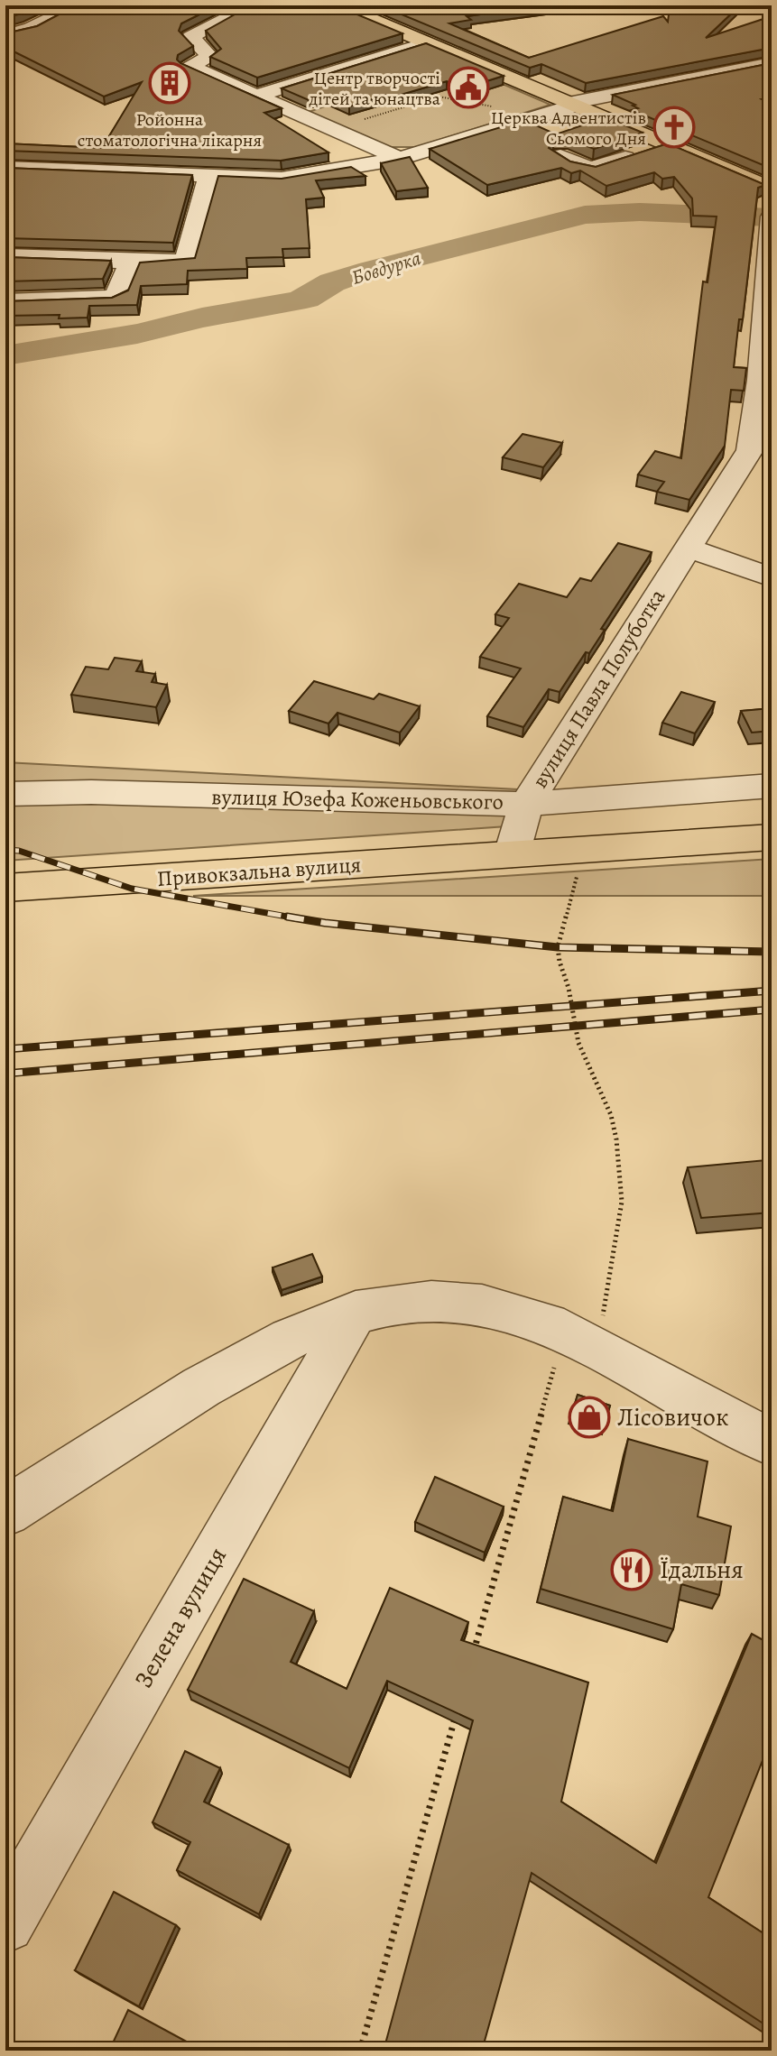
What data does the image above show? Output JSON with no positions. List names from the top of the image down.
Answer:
{
  "streets": {
    "main road": ["Привокзальна вулиця"],
    "street": ["вулиця Павла Полуботка", "вулиця Юзефа Коженьовського", "Зелена вулиця"]
  },
  "crossings": [
    ["вулиця Павла Полуботка", "вулиця Юзефа Коженьовського"],
    ["вулиця Юзефа Коженьовського", "Привокзальна вулиця"]
  ],
  "water": ["Бовдурка"],
  "places": {
    "building": ["Ройонна стоматологічна лікарня"],
    "public building": ["Центр творчості дітей та юнацтва"],
    "church": ["Церква Адвентистів Сьомого Дня"],
    "shop": ["Лісовичок"],
    "restaurant": ["Їдальня"]
  }
}
